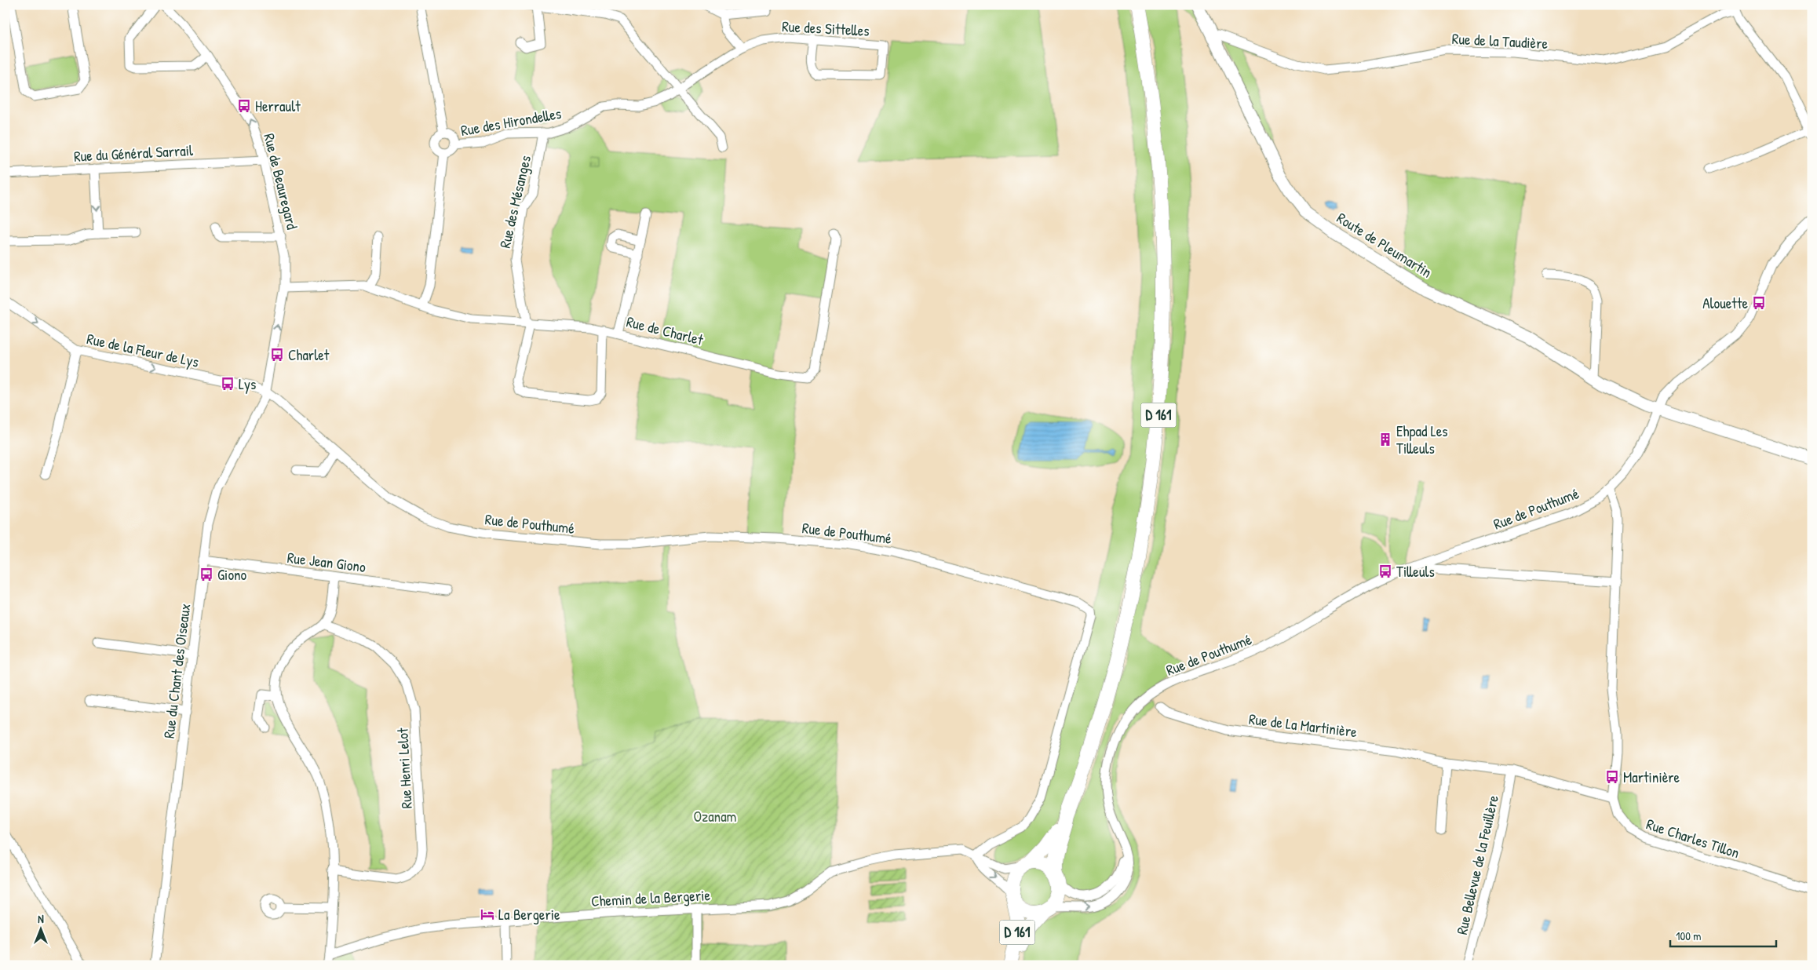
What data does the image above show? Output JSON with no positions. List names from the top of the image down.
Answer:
{
  "streets": {
    "main road": ["Route de Pleumartin", "D 161"],
    "street": [
      "Rue des Sittelles",
      "Rue de la Taudière",
      "Rue des Hirondelles",
      "Rue du Général Sarrail",
      "Rue de Beauregard",
      "Rue des Mésanges",
      "Rue de Charlet",
      "Rue de la Fleur de Lys",
      "Rue de Pouthumé",
      "Rue Jean Giono",
      "Rue du Chant des Oiseaux",
      "Rue de La Martinière",
      "Rue Henri Lelot",
      "Rue Charles Tillon",
      "Rue Bellevue de la Feuillère",
      "Chemin de la Bergerie"
    ]
  },
  "crossings": [
    ["Rue des Sittelles", "Rue des Hirondelles"],
    ["Rue de la Taudière", "Route de Pleumartin"],
    ["Rue des Hirondelles", "Rue des Mésanges"],
    ["Rue du Général Sarrail", "Rue de Beauregard"],
    ["Rue de Beauregard", "Rue de Charlet"],
    ["Rue de Beauregard", "Rue de la Fleur de Lys"],
    ["Rue de Beauregard", "Rue de Pouthumé"],
    ["Rue de Beauregard", "Rue du Chant des Oiseaux"],
    ["Rue des Mésanges", "Rue de Charlet"],
    ["Route de Pleumartin", "Rue de Pouthumé"],
    ["Rue de la Fleur de Lys", "Rue de Pouthumé"],
    ["Rue de la Fleur de Lys", "Rue du Chant des Oiseaux"],
    ["D 161", "Rue de Pouthumé"],
    ["D 161", "Chemin de la Bergerie"],
    ["Rue de Pouthumé", "Rue du Chant des Oiseaux"],
    ["Rue de Pouthumé", "Rue Charles Tillon"],
    ["Rue de Pouthumé", "Chemin de la Bergerie"],
    ["Rue Jean Giono", "Rue du Chant des Oiseaux"],
    ["Rue de La Martinière", "Rue Charles Tillon"],
    ["Rue de La Martinière", "Rue Bellevue de la Feuillère"]
  ],
  "one_way": ["Rue de Beauregard", "Rue de la Fleur de Lys"],
  "parks": ["Ozanam"],
  "places": {
    "bus stop": [
      "Herrault",
      "Alouette",
      "Charlet",
      "Lys",
      "Tilleuls",
      "Giono",
      "Martinière"
    ],
    "building": ["Ehpad Les Tilleuls"],
    "hotel": ["La Bergerie"]
  },
  "scale_bar": "100 m",
  "north": "top"
}
